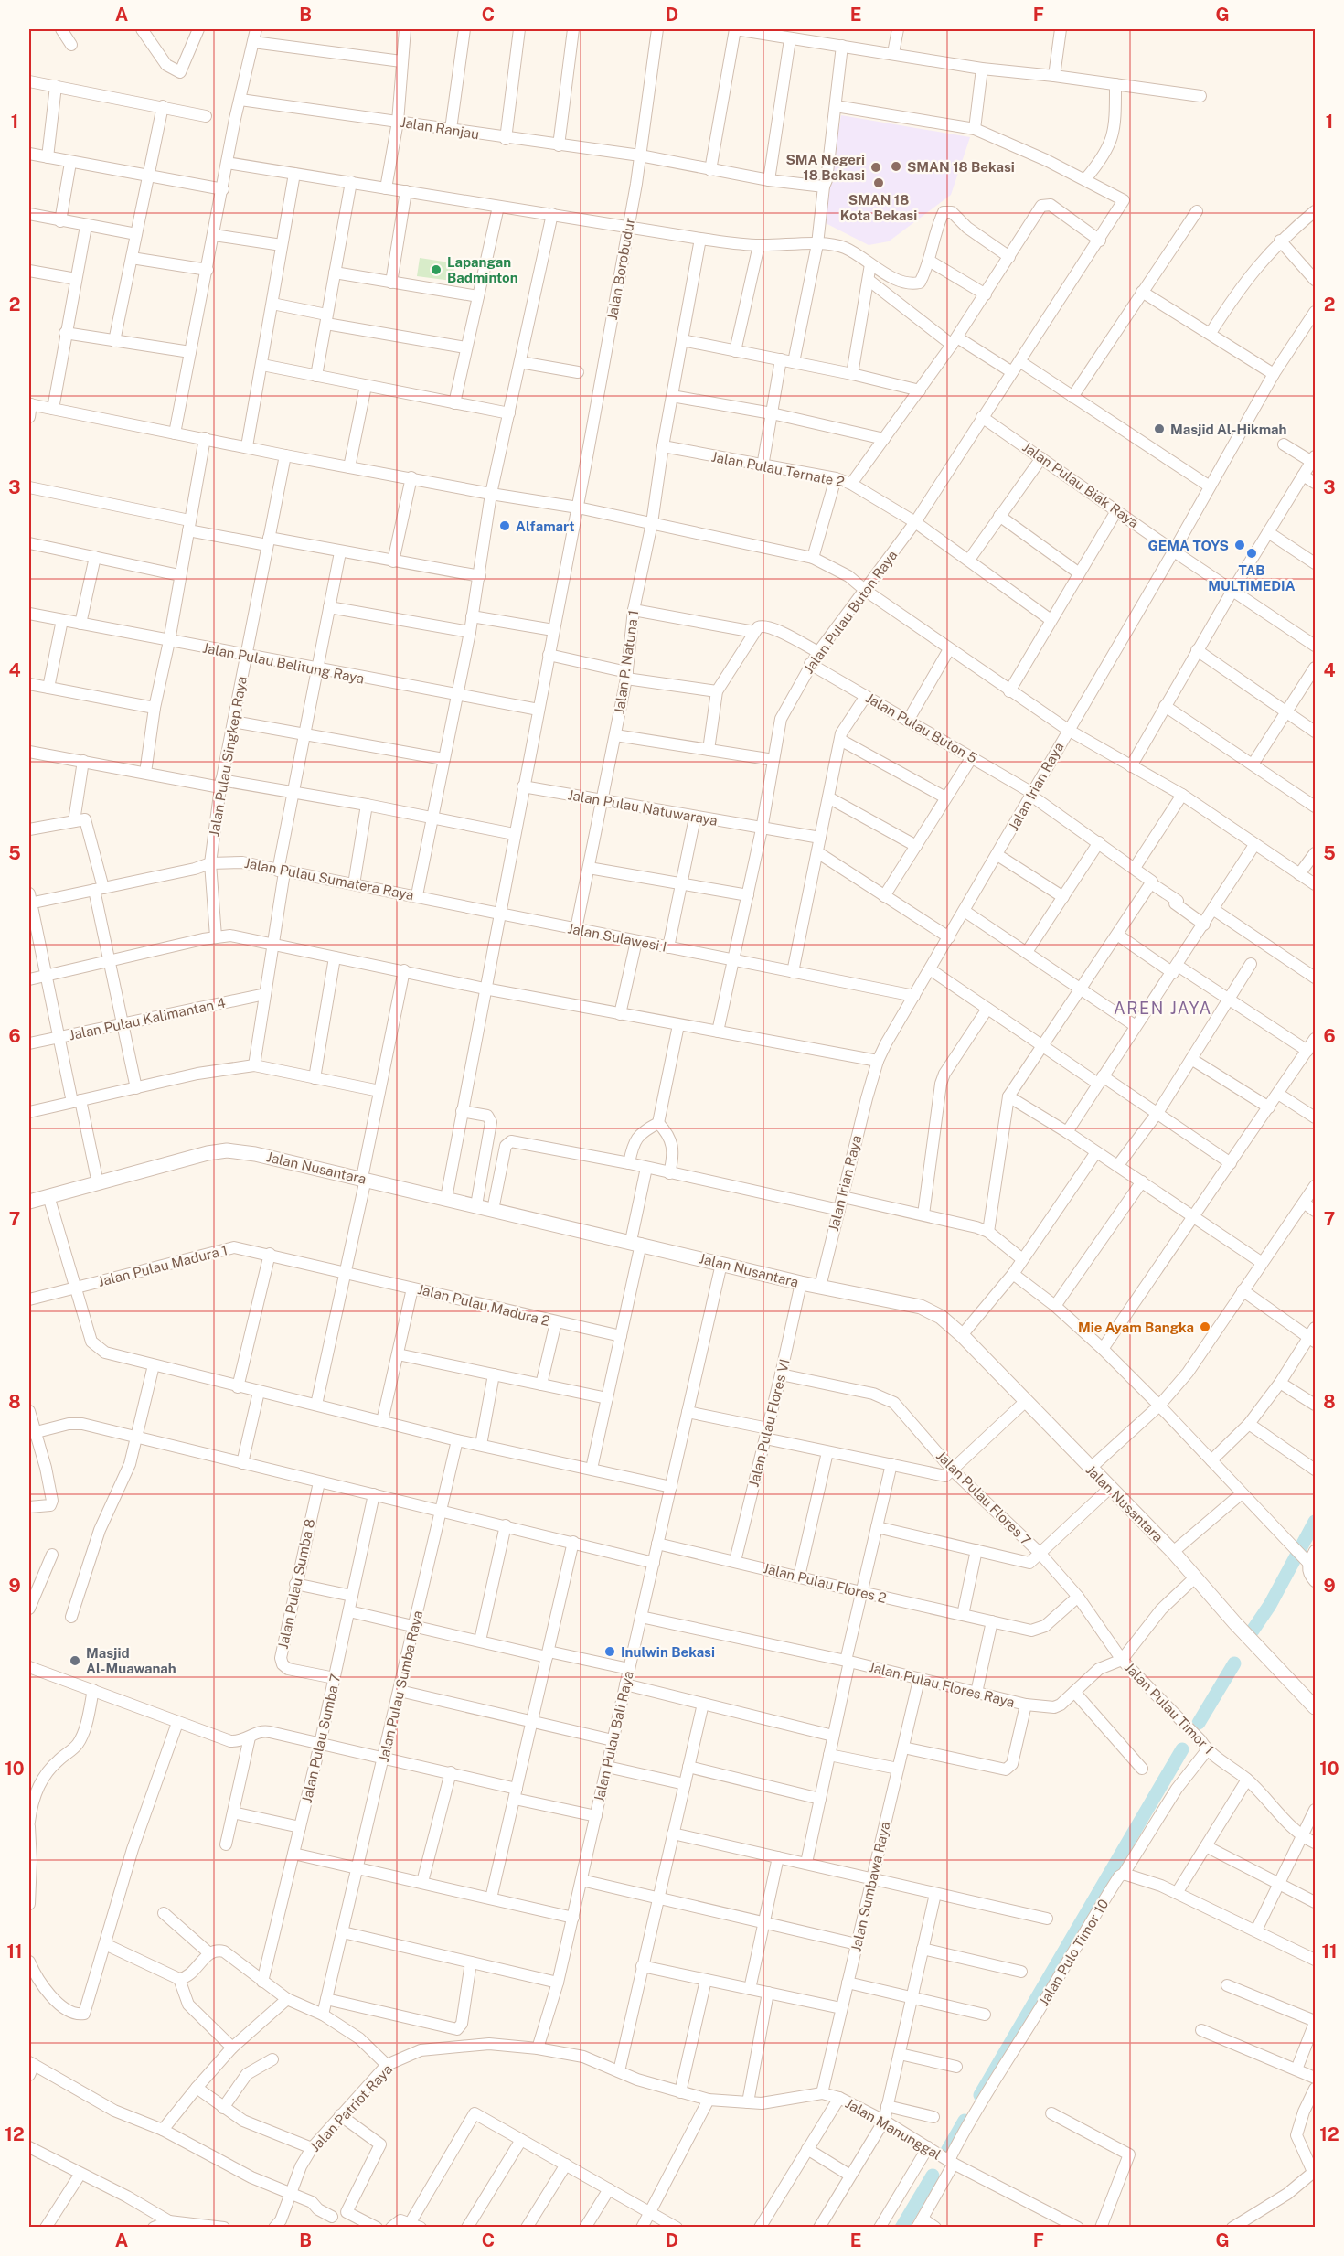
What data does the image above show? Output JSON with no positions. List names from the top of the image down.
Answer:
{
  "streets": {
    "street": [
      "Jalan Ranjau",
      "Jalan Borobudur",
      "Jalan Pulau Ternate 2",
      "Jalan Pulau Biak Raya",
      "Jalan Pulau Buton Raya",
      "Jalan P. Natuna 1",
      "Jalan Pulau Belitung Raya",
      "Jalan Pulau Buton 5",
      "Jalan Pulau Singkep Raya",
      "Jalan Irian Raya",
      "Jalan Pulau Natuwaraya",
      "Jalan Pulau Sumatera Raya",
      "Jalan Sulawesi I",
      "Jalan Pulau Kalimantan 4",
      "Jalan Nusantara",
      "Jalan Pulau Madura 1",
      "Jalan Pulau Madura 2",
      "Jalan Pulau Flores VI",
      "Jalan Pulau Flores 7",
      "Jalan Pulau Flores 2",
      "Jalan Pulau Sumba 8",
      "Jalan Pulau Flores Raya",
      "Jalan Pulau Sumba Raya",
      "Jalan Pulau Timor 1",
      "Jalan Pulau Bali Raya",
      "Jalan Pulau Sumba 7",
      "Jalan Sumbawa Raya",
      "Jalan Pulo Timor 10",
      "Jalan Patriot Raya",
      "Jalan Manunggal"
    ]
  },
  "crossings": [
    ["Jalan Ranjau", "Jalan Borobudur"],
    ["Jalan Borobudur", "Jalan Pulau Belitung Raya"],
    ["Jalan Borobudur", "Jalan Pulau Natuwaraya"],
    ["Jalan Borobudur", "Jalan Pulau Sumatera Raya"],
    ["Jalan Borobudur", "Jalan Sulawesi I"],
    ["Jalan Borobudur", "Jalan Nusantara"],
    ["Jalan Pulau Ternate 2", "Jalan Pulau Buton Raya"],
    ["Jalan Pulau Ternate 2", "Jalan P. Natuna 1"],
    ["Jalan Pulau Biak Raya", "Jalan Pulau Buton Raya"],
    ["Jalan Pulau Biak Raya", "Jalan Irian Raya"],
    ["Jalan Pulau Buton Raya", "Jalan Pulau Buton 5"],
    ["Jalan Pulau Buton Raya", "Jalan Pulau Natuwaraya"],
    ["Jalan Pulau Buton Raya", "Jalan Sulawesi I"],
    ["Jalan P. Natuna 1", "Jalan Pulau Natuwaraya"],
    ["Jalan P. Natuna 1", "Jalan Sulawesi I"],
    ["Jalan Pulau Belitung Raya", "Jalan Pulau Singkep Raya"],
    ["Jalan Pulau Buton 5", "Jalan Irian Raya"],
    ["Jalan Pulau Singkep Raya", "Jalan Pulau Sumatera Raya"],
    ["Jalan Irian Raya", "Jalan Sulawesi I"],
    ["Jalan Irian Raya", "Jalan Nusantara"],
    ["Jalan Pulau Sumatera Raya", "Jalan Sulawesi I"],
    ["Jalan Nusantara", "Jalan Pulau Flores VI"],
    ["Jalan Nusantara", "Jalan Pulau Flores Raya"],
    ["Jalan Nusantara", "Jalan Pulau Bali Raya"],
    ["Jalan Pulau Madura 1", "Jalan Pulau Madura 2"],
    ["Jalan Pulau Flores VI", "Jalan Pulau Flores 7"],
    ["Jalan Pulau Flores VI", "Jalan Pulau Flores 2"],
    ["Jalan Pulau Flores 7", "Jalan Pulau Flores 2"],
    ["Jalan Pulau Flores 7", "Jalan Pulau Flores Raya"],
    ["Jalan Pulau Flores 7", "Jalan Pulau Timor 1"],
    ["Jalan Pulau Flores 2", "Jalan Pulau Bali Raya"],
    ["Jalan Pulau Sumba 8", "Jalan Pulau Sumba 7"],
    ["Jalan Pulau Flores Raya", "Jalan Pulau Timor 1"],
    ["Jalan Pulau Flores Raya", "Jalan Pulau Bali Raya"],
    ["Jalan Pulau Flores Raya", "Jalan Sumbawa Raya"],
    ["Jalan Pulau Timor 1", "Jalan Pulo Timor 10"],
    ["Jalan Pulau Bali Raya", "Jalan Patriot Raya"],
    ["Jalan Pulau Bali Raya", "Jalan Manunggal"],
    ["Jalan Sumbawa Raya", "Jalan Manunggal"],
    ["Jalan Pulo Timor 10", "Jalan Manunggal"],
    ["Jalan Patriot Raya", "Jalan Manunggal"]
  ],
  "districts": ["AREN JAYA"],
  "places": [
    "SMAN 18 Bekasi",
    "SMA Negeri 18 Bekasi",
    "SMAN 18 Kota Bekasi",
    "Lapangan Badminton",
    "Masjid Al-Hikmah",
    "Alfamart",
    "GEMA TOYS",
    "TAB MULTIMEDIA",
    "Mie Ayam Bangka",
    "Inulwin Bekasi",
    "Masjid Al-Muawanah"
  ],
  "grid": {
    "columns": [
      "A",
      "B",
      "C",
      "D",
      "E",
      "F",
      "G"
    ],
    "rows": [
      "1",
      "2",
      "3",
      "4",
      "5",
      "6",
      "7",
      "8",
      "9",
      "10",
      "11",
      "12"
    ]
  }
}
